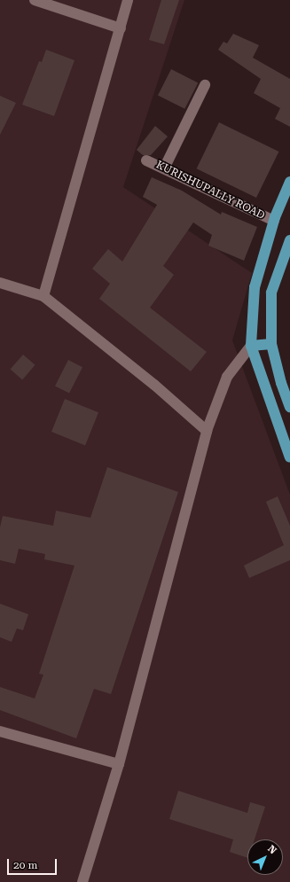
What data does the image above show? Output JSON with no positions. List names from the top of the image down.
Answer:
{
  "streets": {
    "lane": ["KURISHUPALLY ROAD"]
  },
  "scale_bar": "20 m",
  "north": "top right"
}
